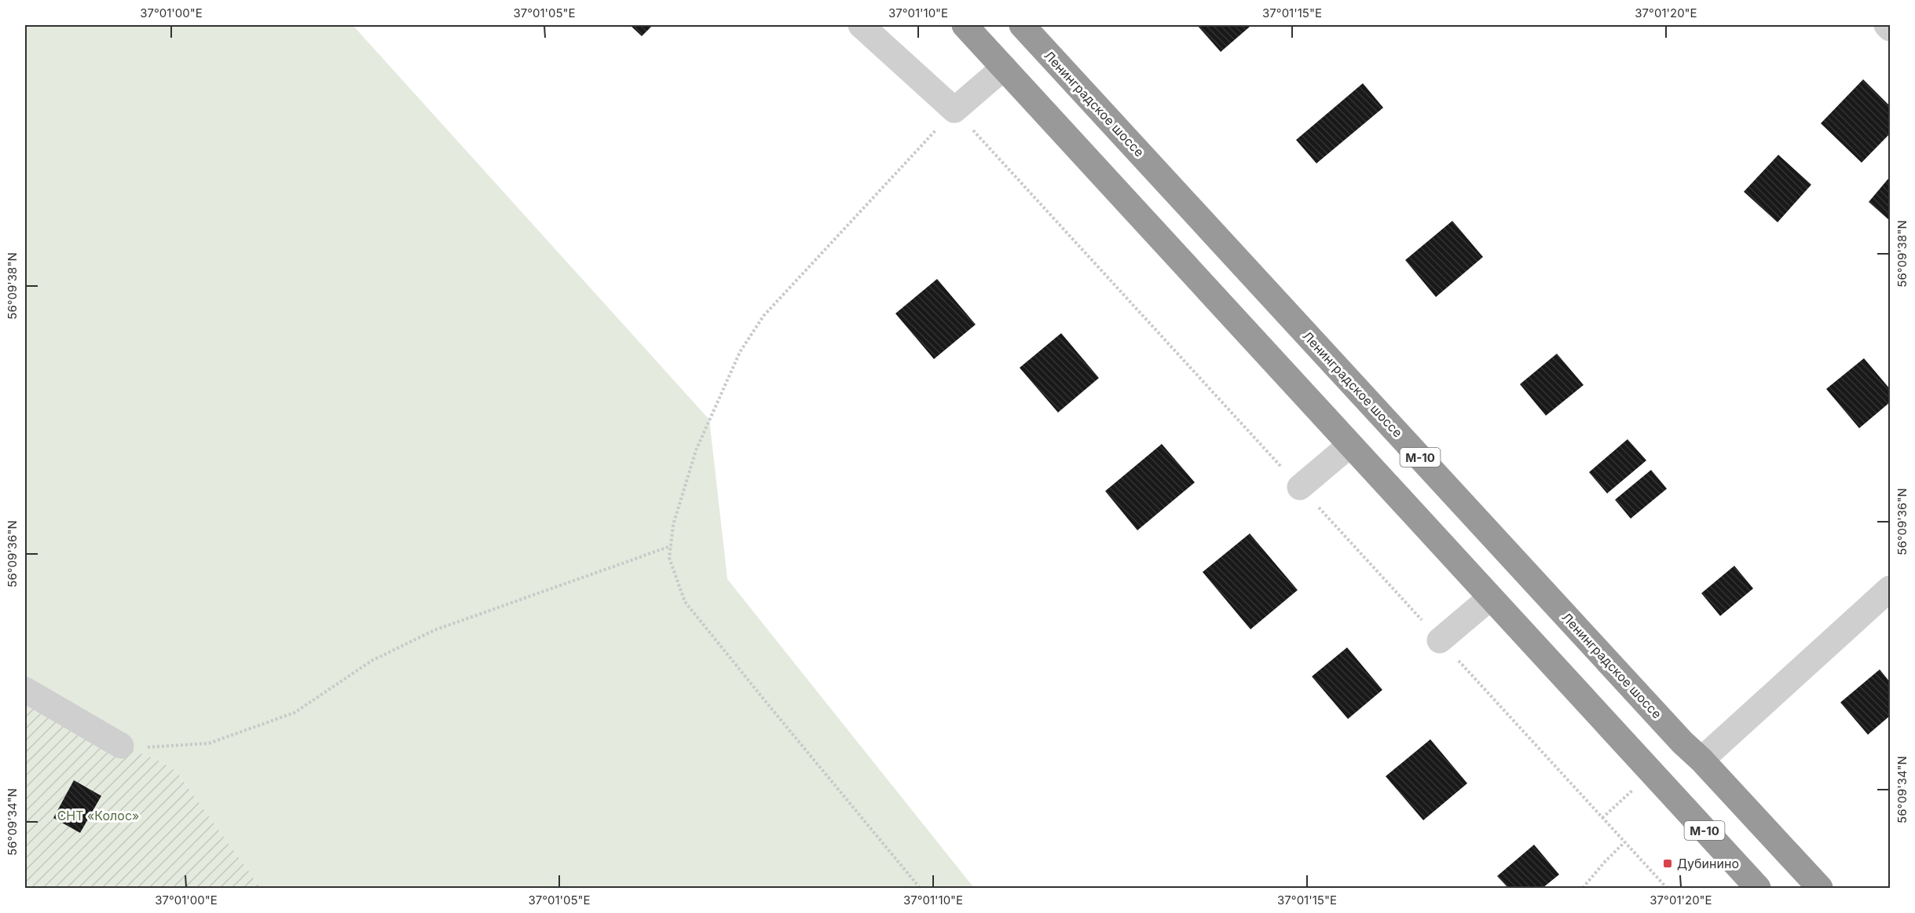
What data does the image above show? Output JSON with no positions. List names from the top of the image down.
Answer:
{
  "streets": {
    "highway": ["Ленинградское шоссе", "М-10"]
  },
  "parks": ["СНТ «Колос»"],
  "places": {
    "transit": ["Дубинино"]
  },
  "coordinates": [
    "37°01'00\"E",
    "37°01'05\"E",
    "37°01'10\"E",
    "37°01'15\"E",
    "37°01'20\"E",
    "56°09'38\"N",
    "56°09'36\"N",
    "56°09'34\"N"
  ]
}
